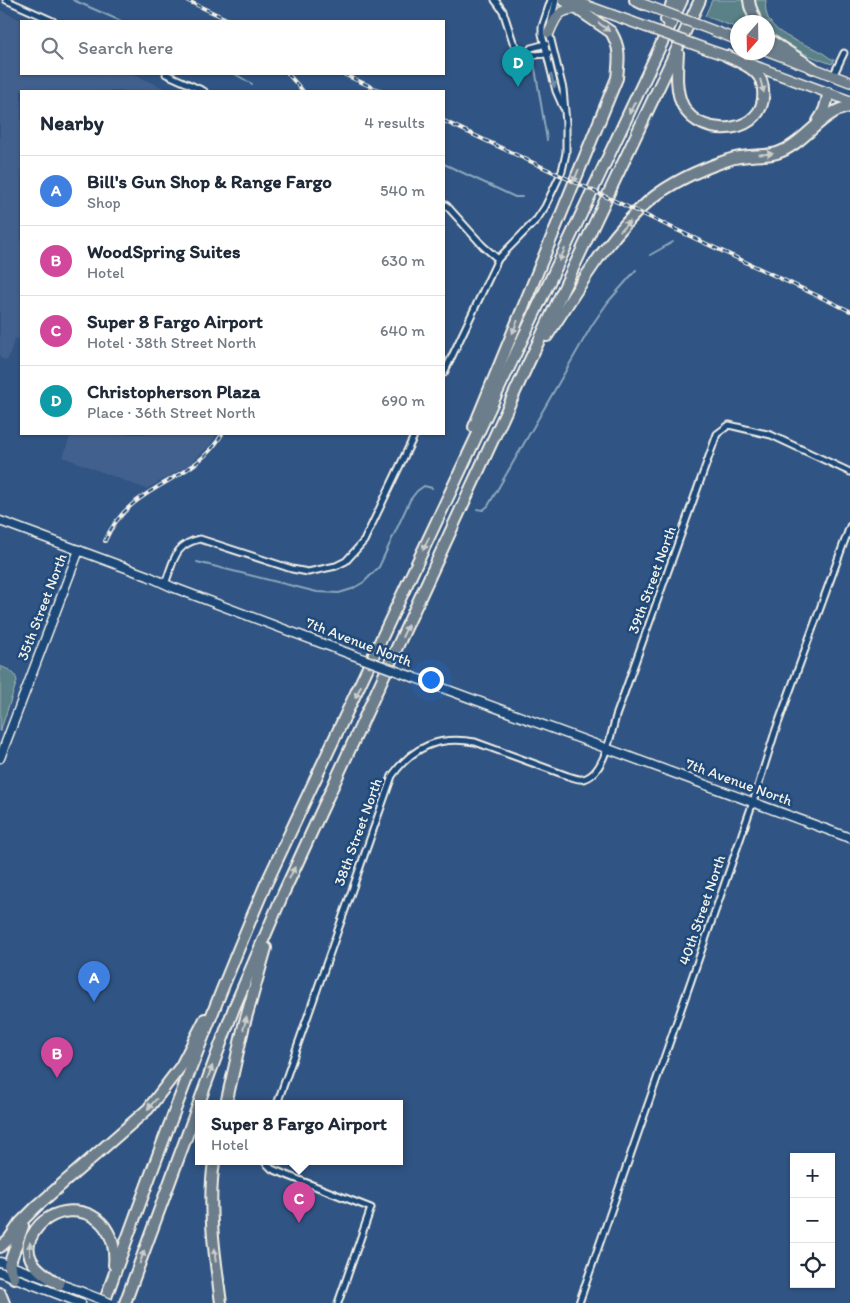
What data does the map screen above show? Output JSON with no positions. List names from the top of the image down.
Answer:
{
  "streets": {
    "street": [
      "39th Street North",
      "35th Street North",
      "7th Avenue North",
      "38th Street North",
      "40th Street North"
    ]
  },
  "crossings": [
    ["39th Street North", "7th Avenue North"],
    ["39th Street North", "38th Street North"],
    ["35th Street North", "7th Avenue North"],
    ["7th Avenue North", "38th Street North"],
    ["7th Avenue North", "40th Street North"]
  ],
  "north": "bottom",
  "page": {
    "search": "Search here",
    "pins": [
      "D",
      "A",
      "B",
      "C"
    ],
    "heading": ["Nearby", "4 results"],
    "list": [
      {
        "mark": "A",
        "name": "Bill's Gun Shop & Range Fargo",
        "note": "Shop",
        "value": "540 m"
      },
      {
        "mark": "B",
        "name": "WoodSpring Suites",
        "note": "Hotel",
        "value": "630 m"
      },
      {
        "mark": "C",
        "name": "Super 8 Fargo Airport",
        "note": "Hotel · 38th Street North",
        "value": "640 m"
      },
      {
        "mark": "D",
        "name": "Christopherson Plaza",
        "note": "Place · 36th Street North",
        "value": "690 m"
      }
    ],
    "popup": ["Super 8 Fargo Airport", "Hotel"],
    "map_buttons": ["+", "−"]
  }
}
